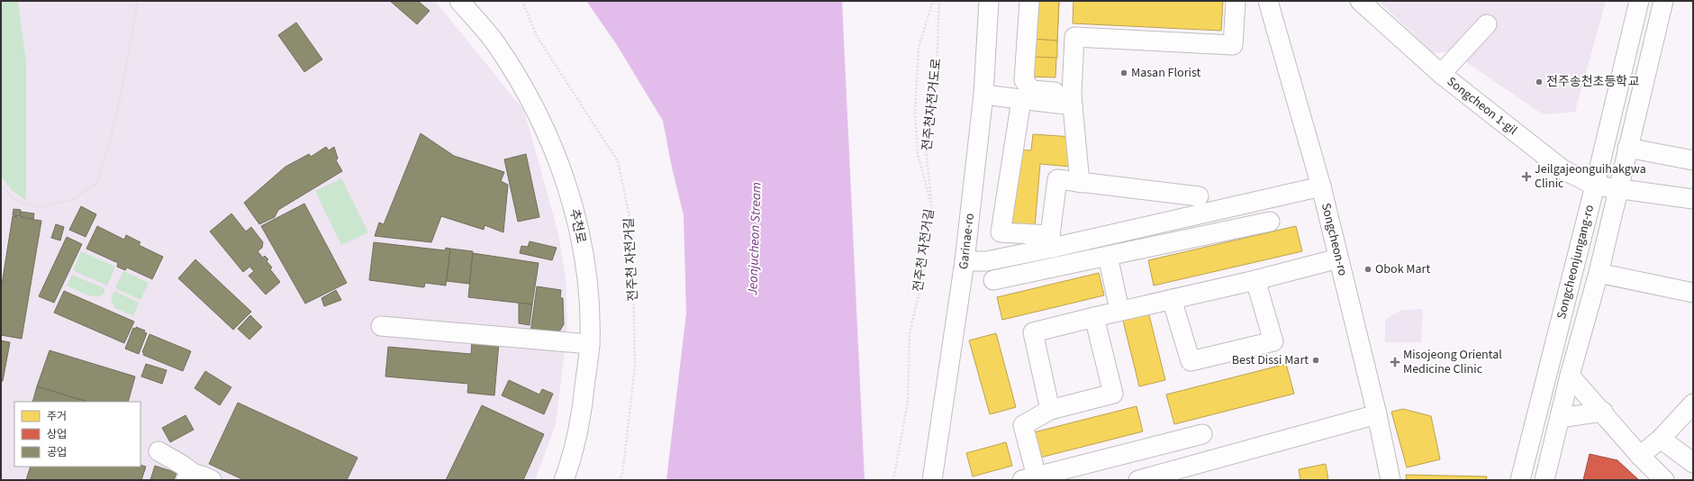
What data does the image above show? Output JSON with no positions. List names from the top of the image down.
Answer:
{
  "streets": {
    "street": [
      "Songcheon 1-gil",
      "추천로",
      "Songcheon-ro",
      "Garinae-ro",
      "Songcheonjungang-ro"
    ],
    "path": ["전주천자전거도로", "전주천 자전거길"]
  },
  "crossings": [
    ["전주천자전거도로", "전주천 자전거길"],
    ["Songcheon 1-gil", "Songcheonjungang-ro"]
  ],
  "water": ["Jeonjucheon Stream"],
  "places": {
    "other": [
      "Masan Florist",
      "전주송천초등학교",
      "Obok Mart",
      "Best Dissi Mart"
    ],
    "health": ["Jeilgajeonguihakgwa Clinic", "Misojeong Oriental Medicine Clinic"]
  },
  "legend": ["주거", "상업", "공업"]
}
